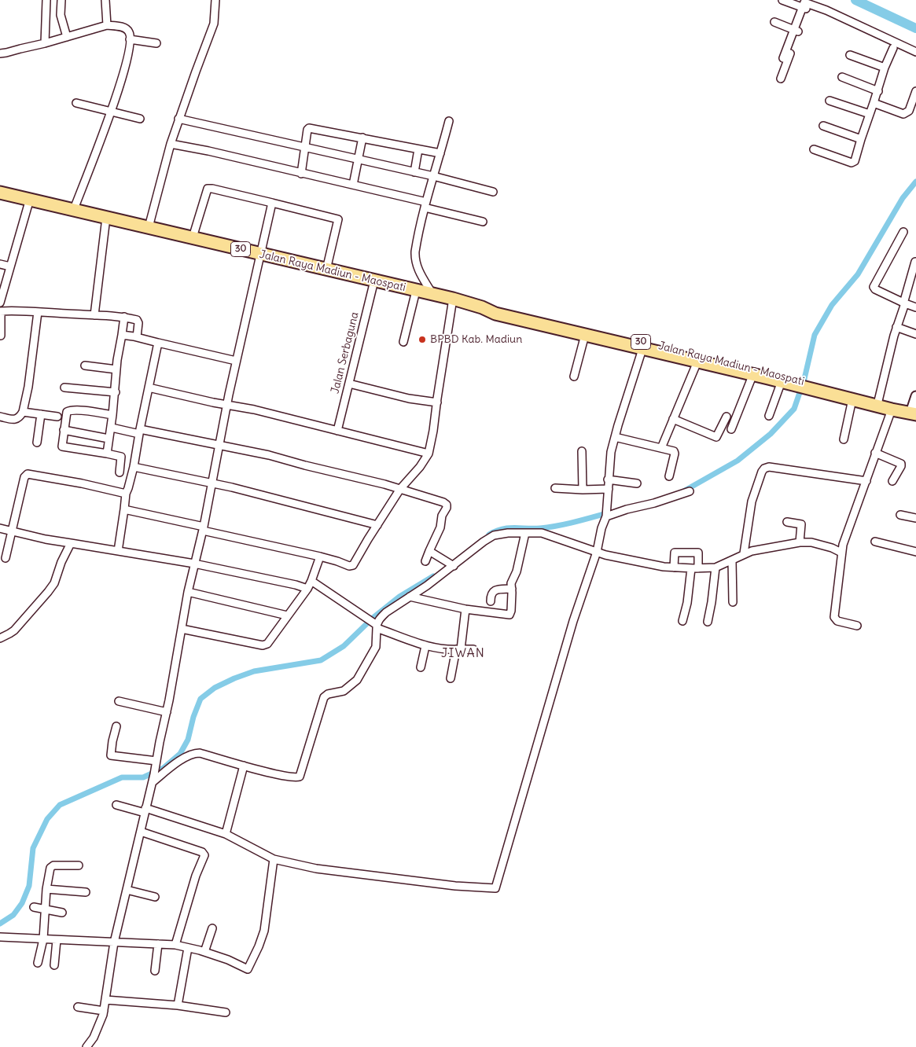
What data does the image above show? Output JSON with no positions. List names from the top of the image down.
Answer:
{
  "streets": {
    "highway": ["30", "Jalan Raya Madiun - Maospati"],
    "street": ["Jalan Serbaguna"]
  },
  "crossings": [
    ["Jalan Raya Madiun - Maospati", "Jalan Serbaguna"]
  ],
  "districts": ["JIWAN"],
  "places": ["BPBD Kab. Madiun"]
}
